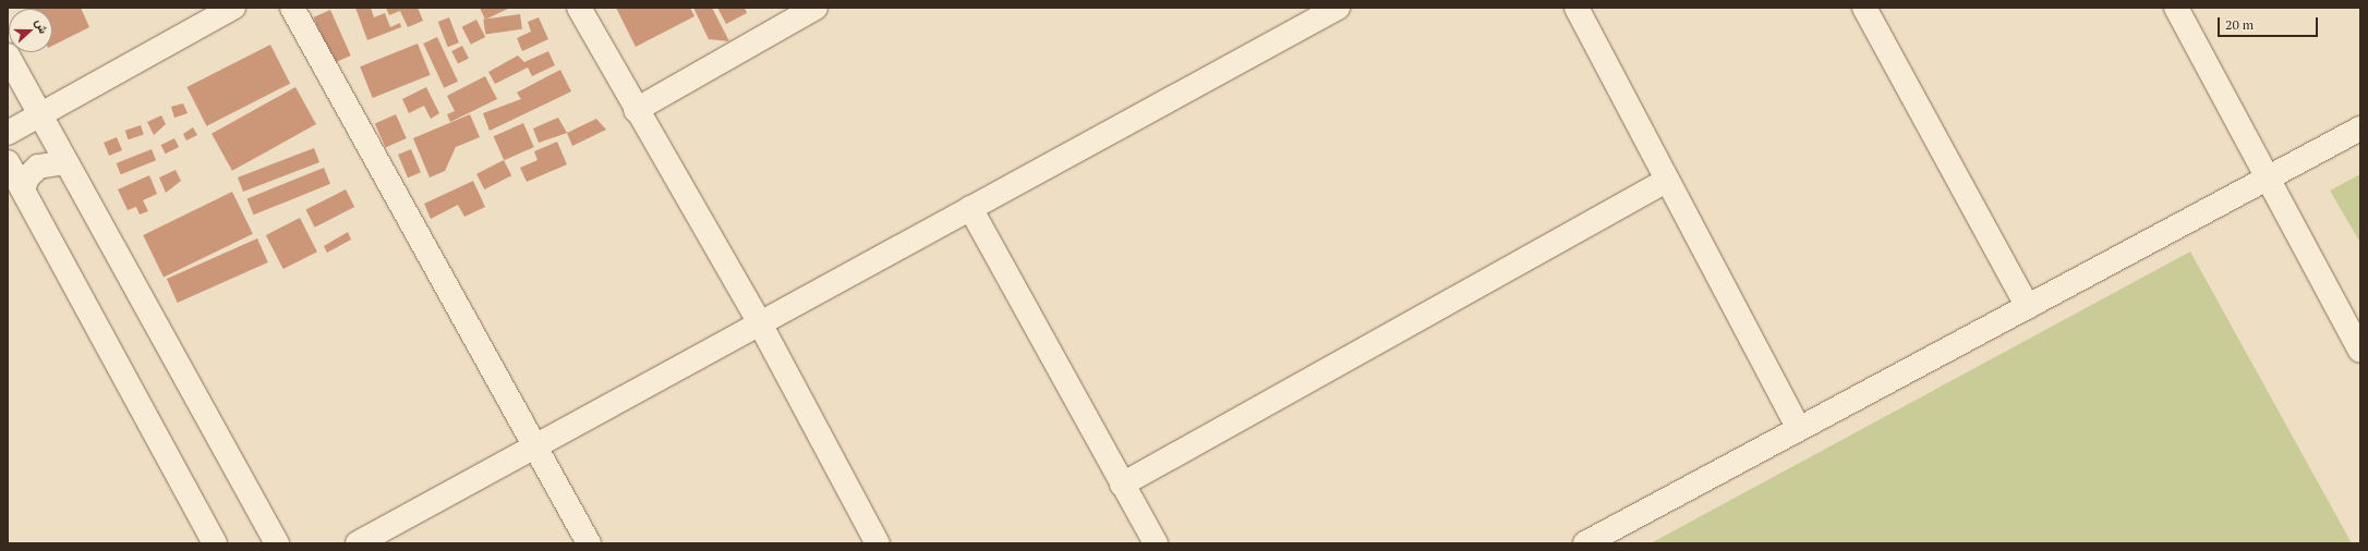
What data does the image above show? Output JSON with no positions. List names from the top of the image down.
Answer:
{
  "scale_bar": "20 m",
  "north": "right"
}
